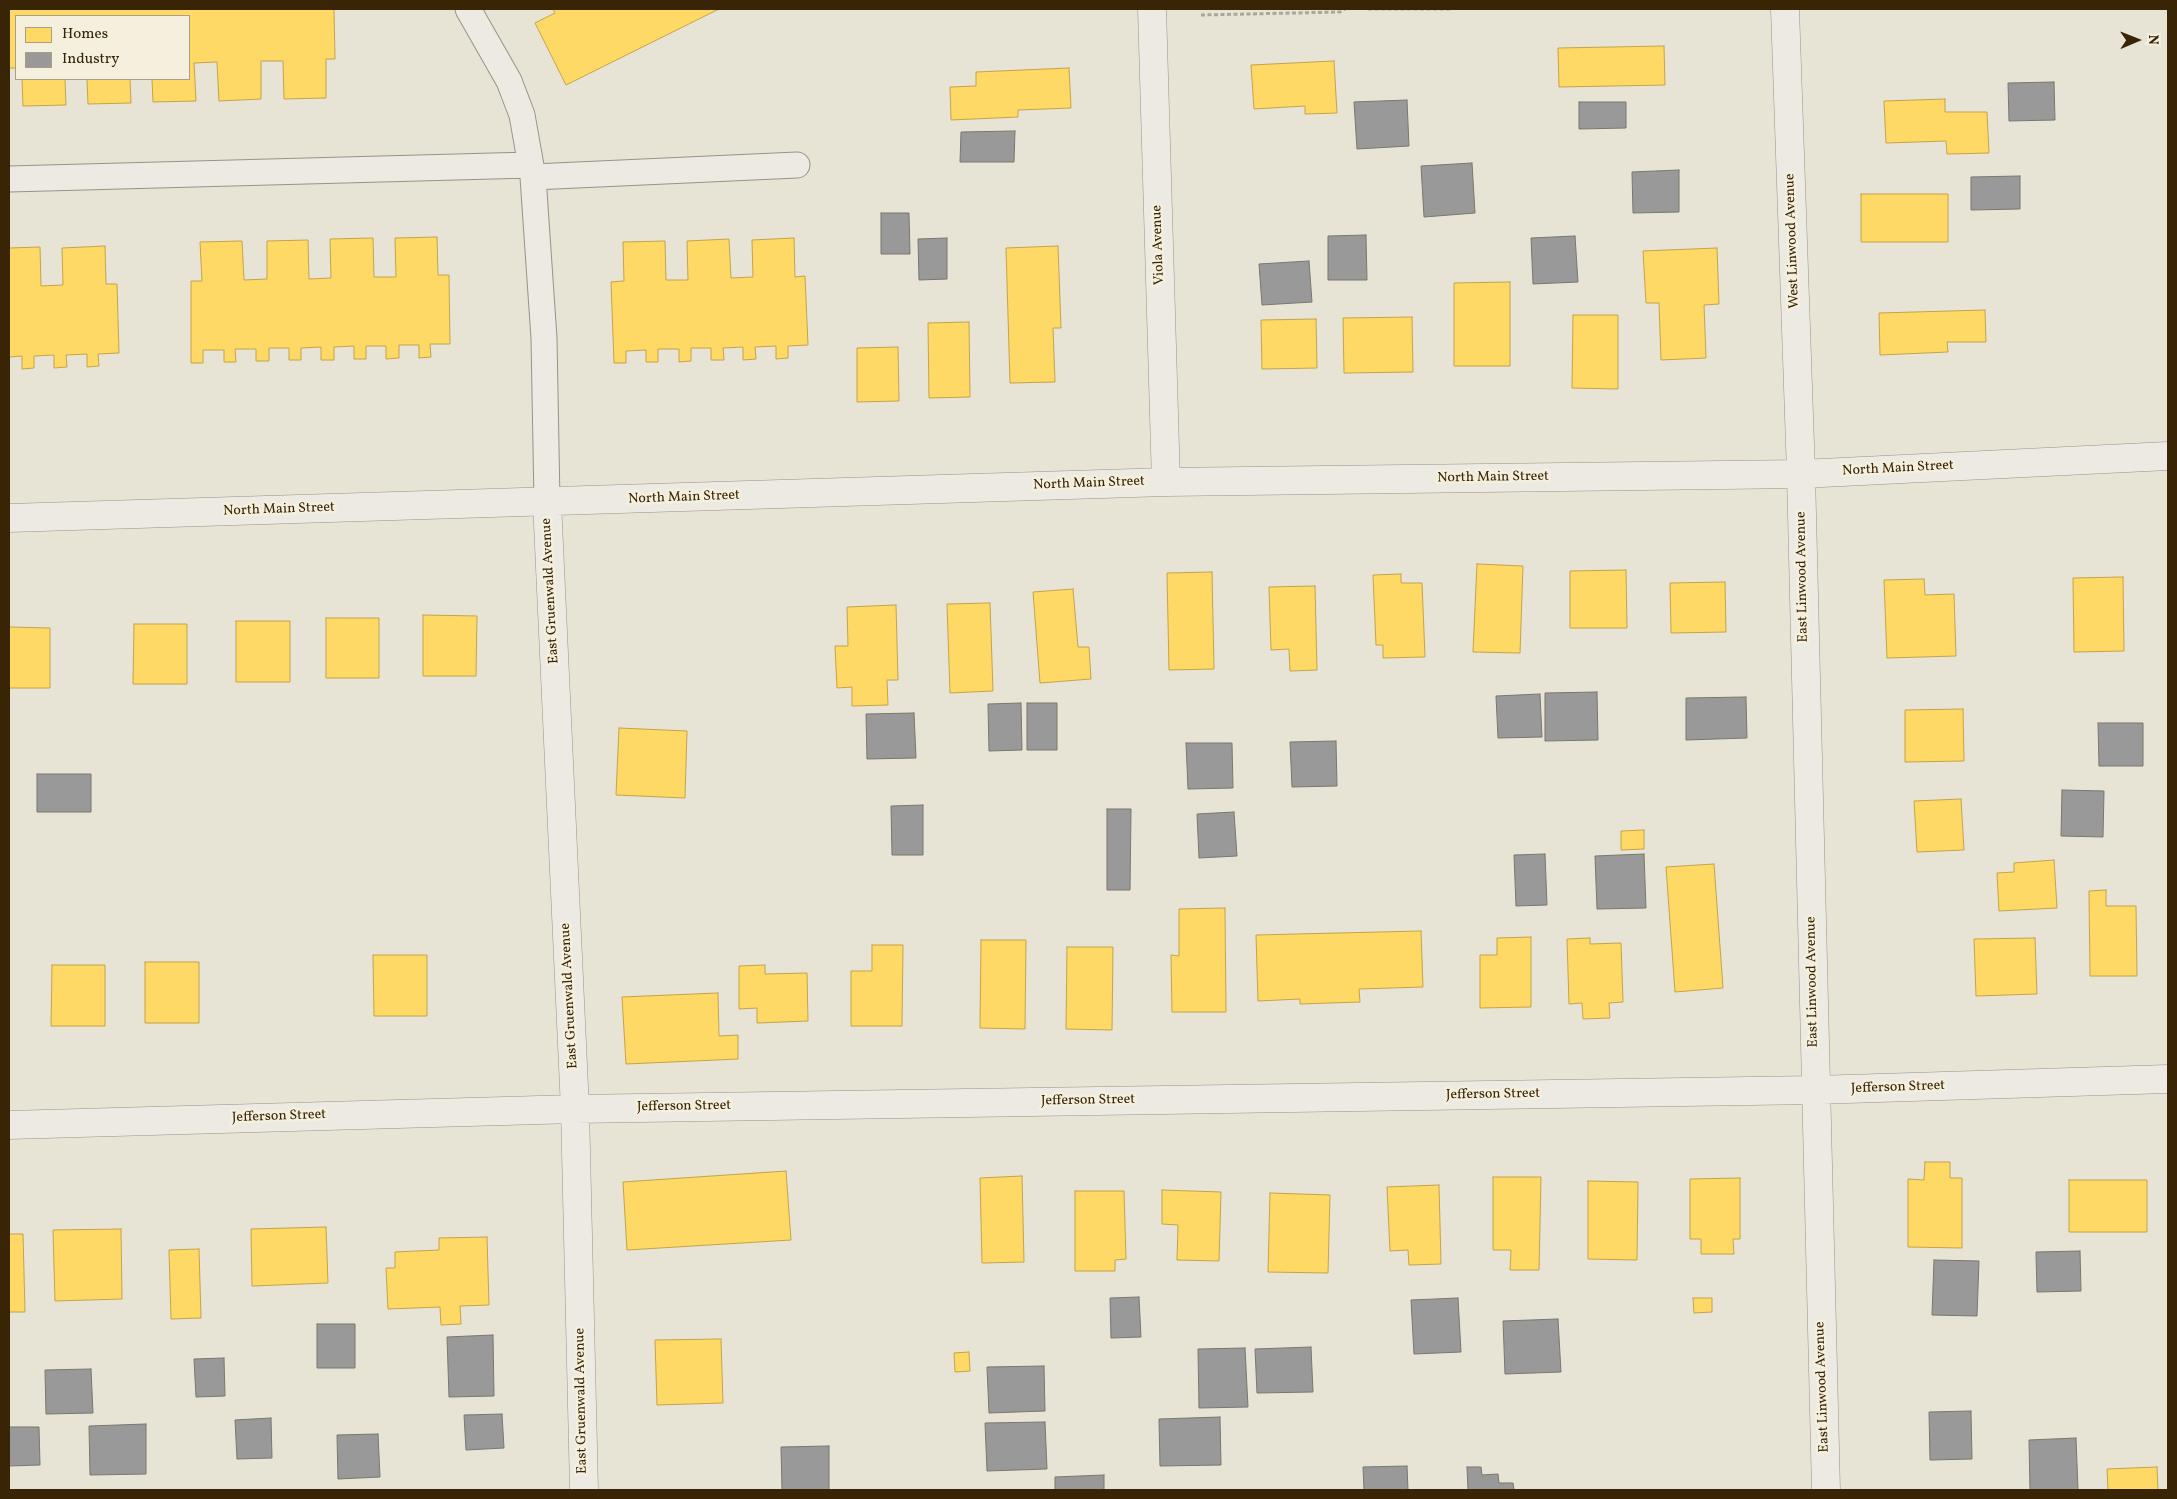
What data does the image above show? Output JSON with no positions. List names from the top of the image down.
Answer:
{
  "streets": {
    "street": [
      "West Linwood Avenue",
      "Viola Avenue",
      "North Main Street",
      "East Linwood Avenue",
      "East Gruenwald Avenue",
      "Jefferson Street"
    ]
  },
  "crossings": [
    ["West Linwood Avenue", "North Main Street"],
    ["West Linwood Avenue", "East Linwood Avenue"],
    ["Viola Avenue", "North Main Street"],
    ["North Main Street", "East Linwood Avenue"],
    ["North Main Street", "East Gruenwald Avenue"],
    ["East Linwood Avenue", "Jefferson Street"],
    ["East Gruenwald Avenue", "Jefferson Street"]
  ],
  "legend": ["Homes", "Industry"],
  "north": "right"
}
